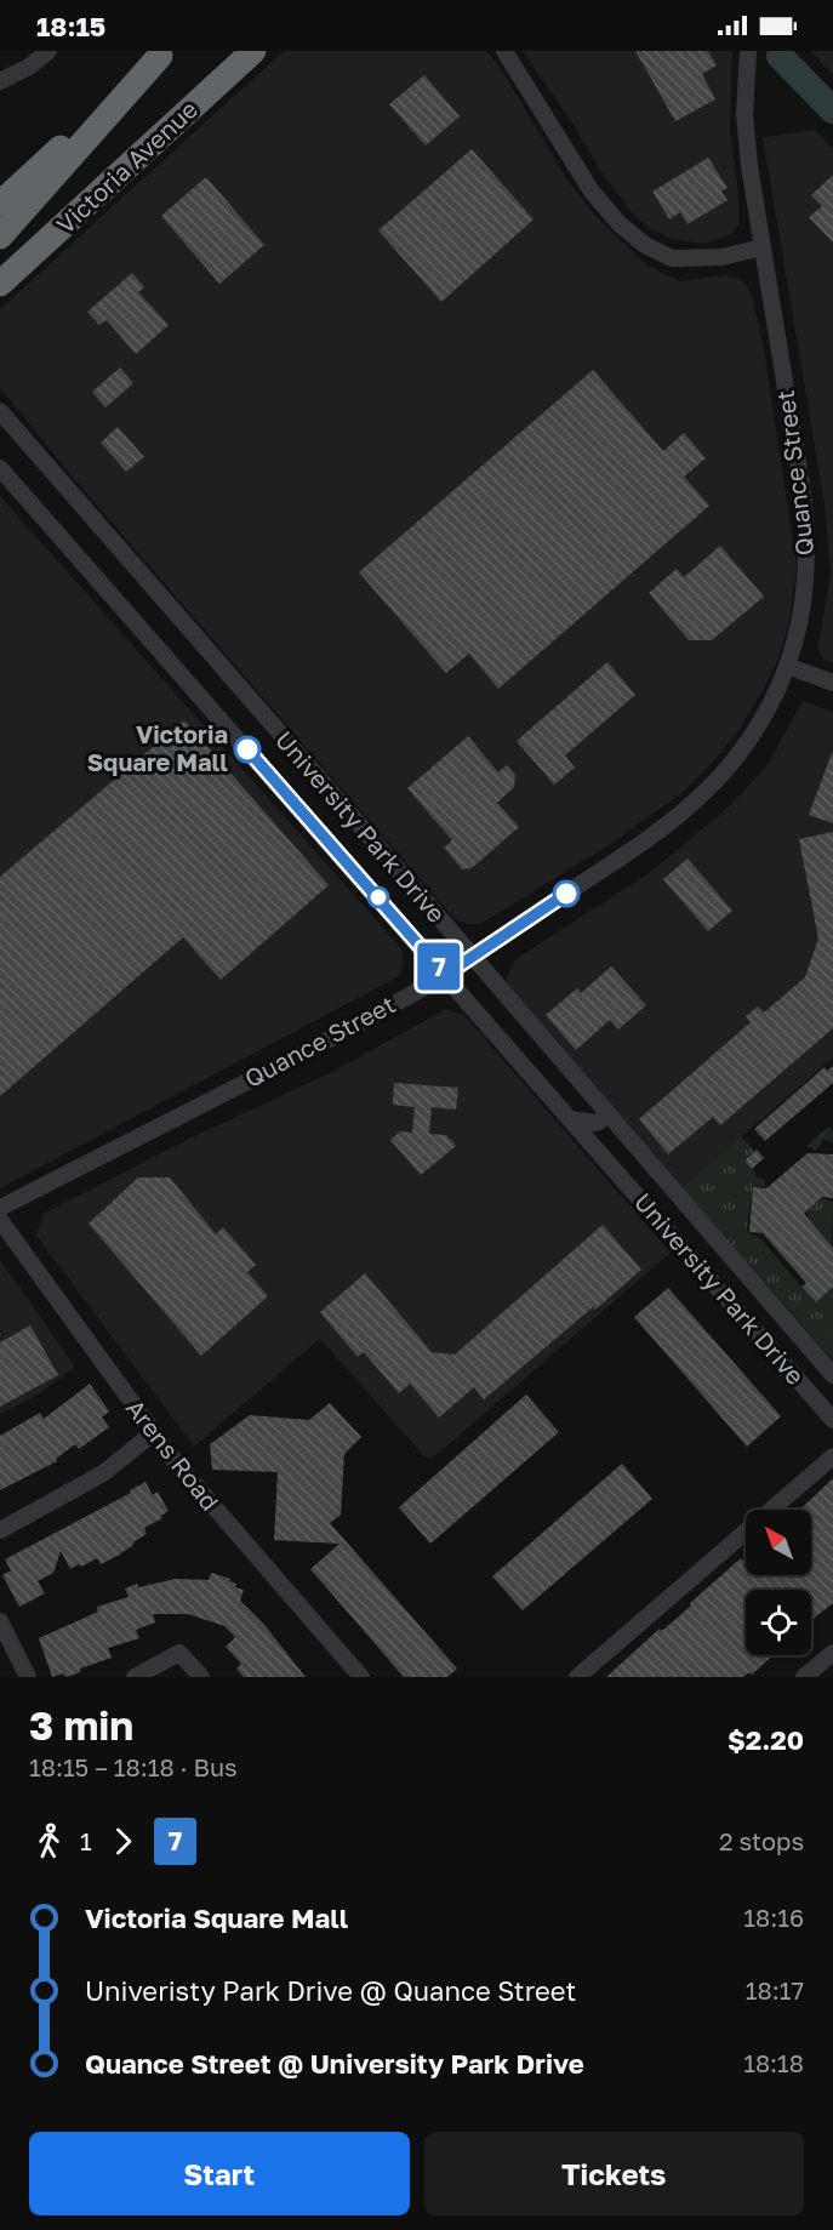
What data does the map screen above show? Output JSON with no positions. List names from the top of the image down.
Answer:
{
  "streets": {
    "highway": ["Victoria Avenue"],
    "street": ["Quance Street", "University Park Drive", "Arens Road"]
  },
  "crossings": [
    ["Quance Street", "University Park Drive"]
  ],
  "places": ["Victoria Square Mall"],
  "lines": ["bus line 7"],
  "north": "top left",
  "page": {
    "status": "18:15",
    "on_map": "7",
    "heading": ["3 min", "18:15 – 18:18 · Bus", "$2.20"],
    "legs": ["1", "7", "2 stops"],
    "list": [
      {
        "name": "Victoria Square Mall",
        "value": "18:16"
      },
      {
        "name": "Univeristy Park Drive @ Quance Street",
        "value": "18:17"
      },
      {
        "name": "Quance Street @ University Park Drive",
        "value": "18:18"
      }
    ],
    "buttons": ["Start", "Tickets"]
  }
}
